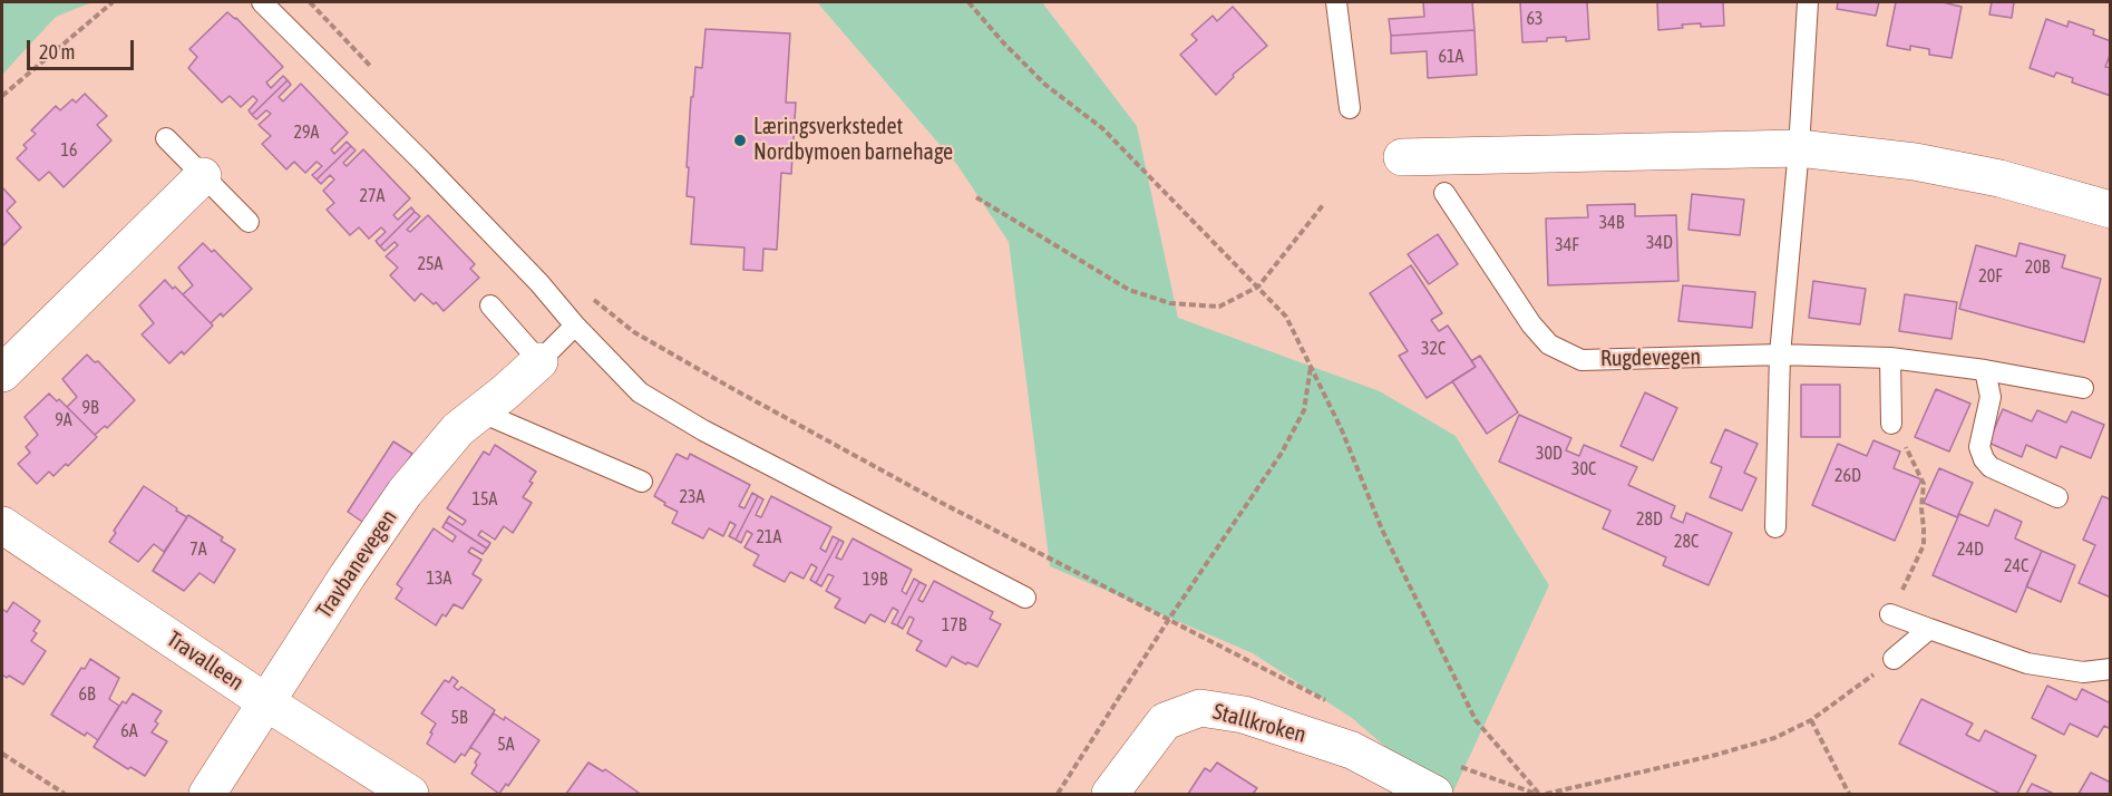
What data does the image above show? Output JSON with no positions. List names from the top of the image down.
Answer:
{
  "streets": {
    "street": ["Travbanevegen", "Travalleen", "Stallkroken"],
    "lane": ["Rugdevegen"]
  },
  "crossings": [
    ["Travbanevegen", "Travalleen"]
  ],
  "places": ["Læringsverkstedet Nordbymoen barnehage"],
  "house_numbers": [
    "63",
    "61A",
    "29A",
    "16",
    "27A",
    "34B",
    "34D",
    "34F",
    "25A",
    "20B",
    "20F",
    "32C",
    "9B",
    "9A",
    "30D",
    "30C",
    "26D",
    "23A",
    "15A",
    "28D",
    "21A",
    "28C",
    "7A",
    "24D",
    "24C",
    "13A",
    "19B",
    "17B",
    "6B",
    "5B",
    "6A",
    "5A"
  ],
  "scale_bar": "20 m"
}
